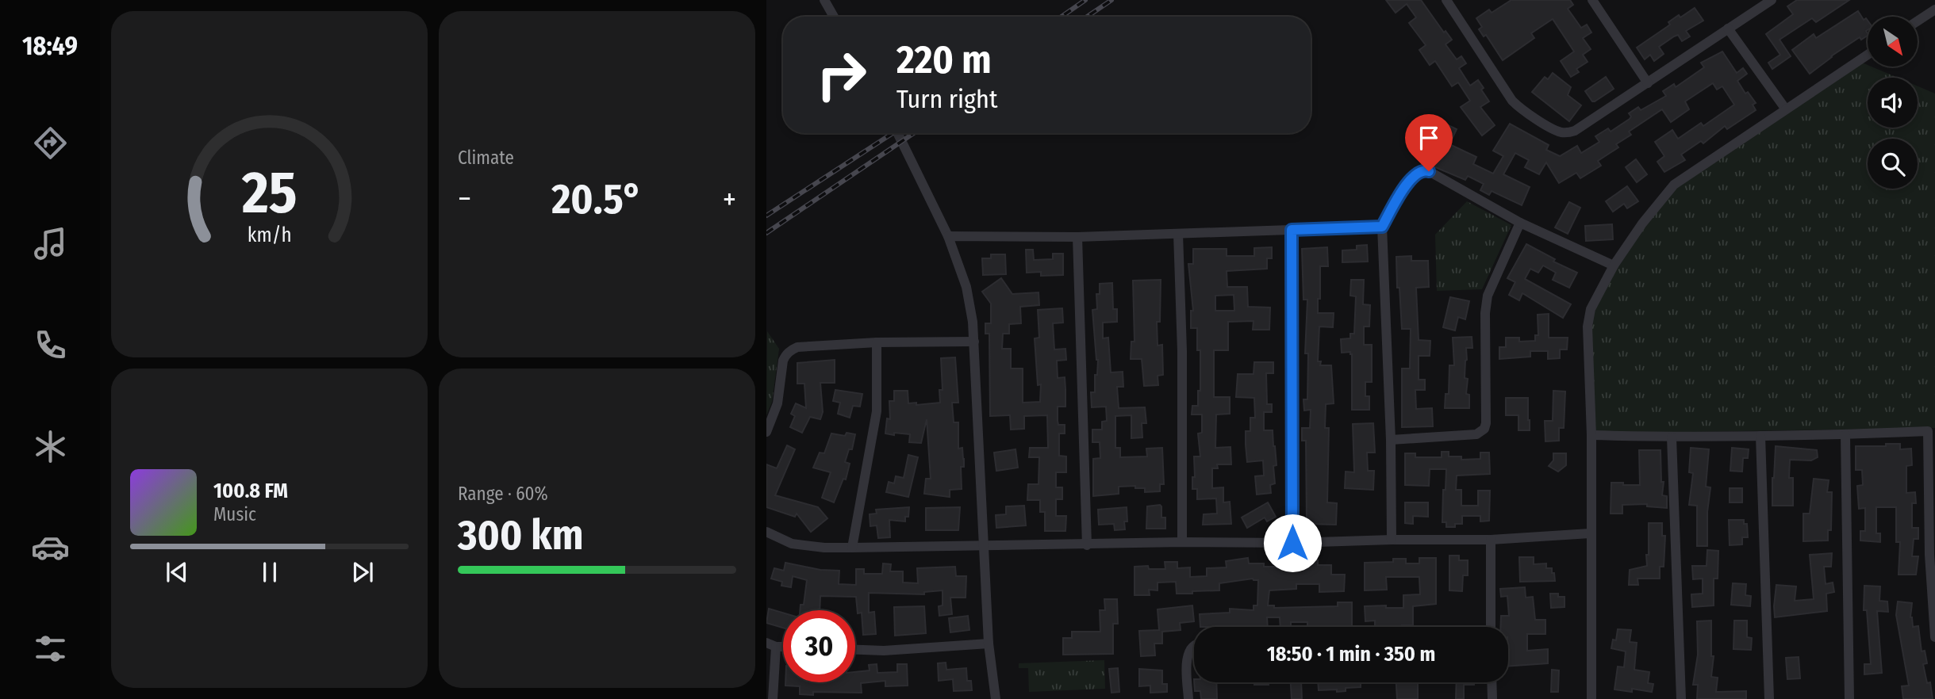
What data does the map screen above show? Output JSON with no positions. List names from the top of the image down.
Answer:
{
  "north": "bottom right",
  "page": {
    "tabs": "18:49",
    "tile": [
      "Climate",
      ["Range · 60%", "300 km"]
    ],
    "turn": ["220 m", "Turn right"],
    "heat": ["−", "20.5°", "+"],
    "song": ["100.8 FM", "Music"],
    "limit": "30",
    "trip": "18:50 · 1 min · 350 m",
    "gauge": ["25", "km/h"]
  }
}
